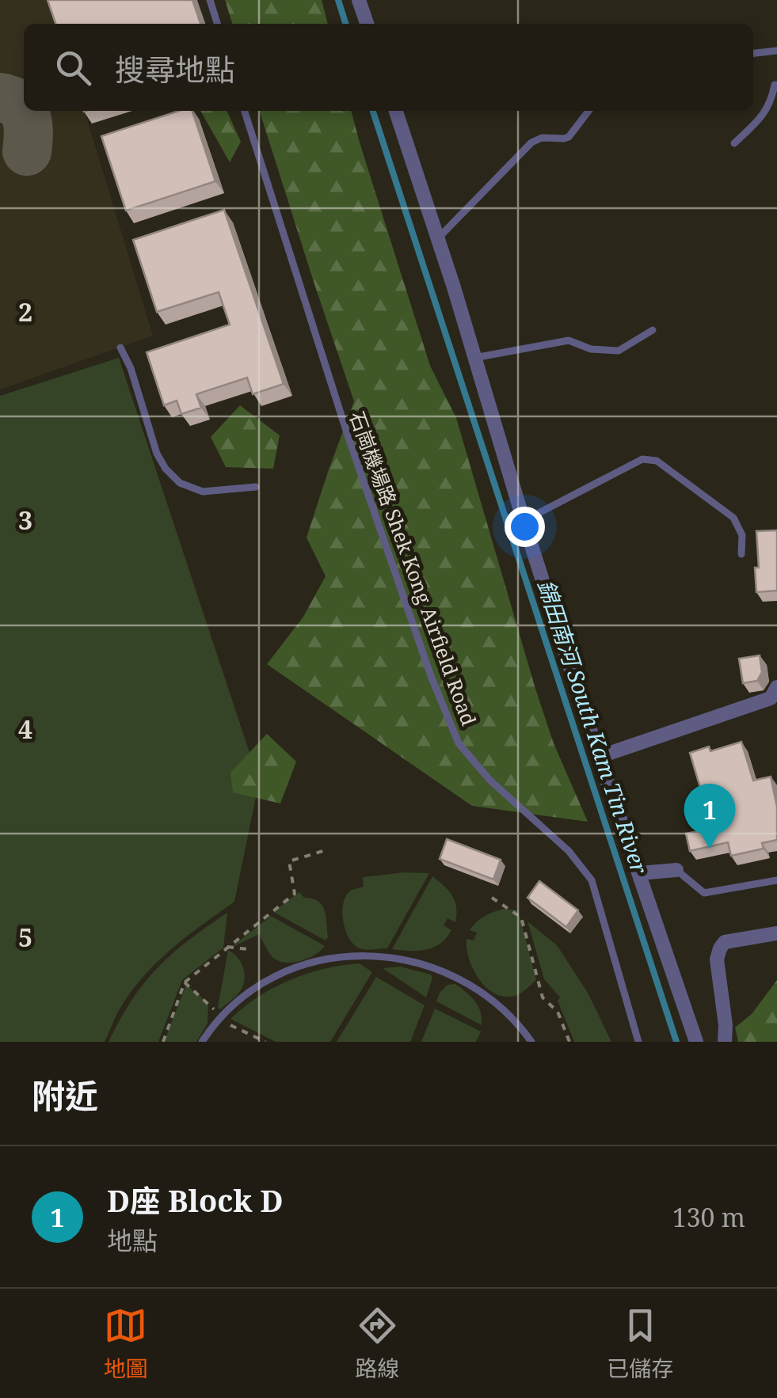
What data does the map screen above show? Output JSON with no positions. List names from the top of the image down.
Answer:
{
  "streets": {
    "lane": ["石崗機場路 Shek Kong Airfield Road"]
  },
  "water": ["錦田南河 South Kam Tin River"],
  "page": {
    "search": "搜尋地點",
    "pins": "1",
    "heading": "附近",
    "list": [
      {
        "mark": "1",
        "name": "D座 Block D",
        "note": "地點",
        "value": "130 m"
      }
    ],
    "nav": ["地圖", "路線", "已儲存"]
  },
  "grid": {
    "rows": [
      "2",
      "3",
      "4",
      "5"
    ]
  }
}
